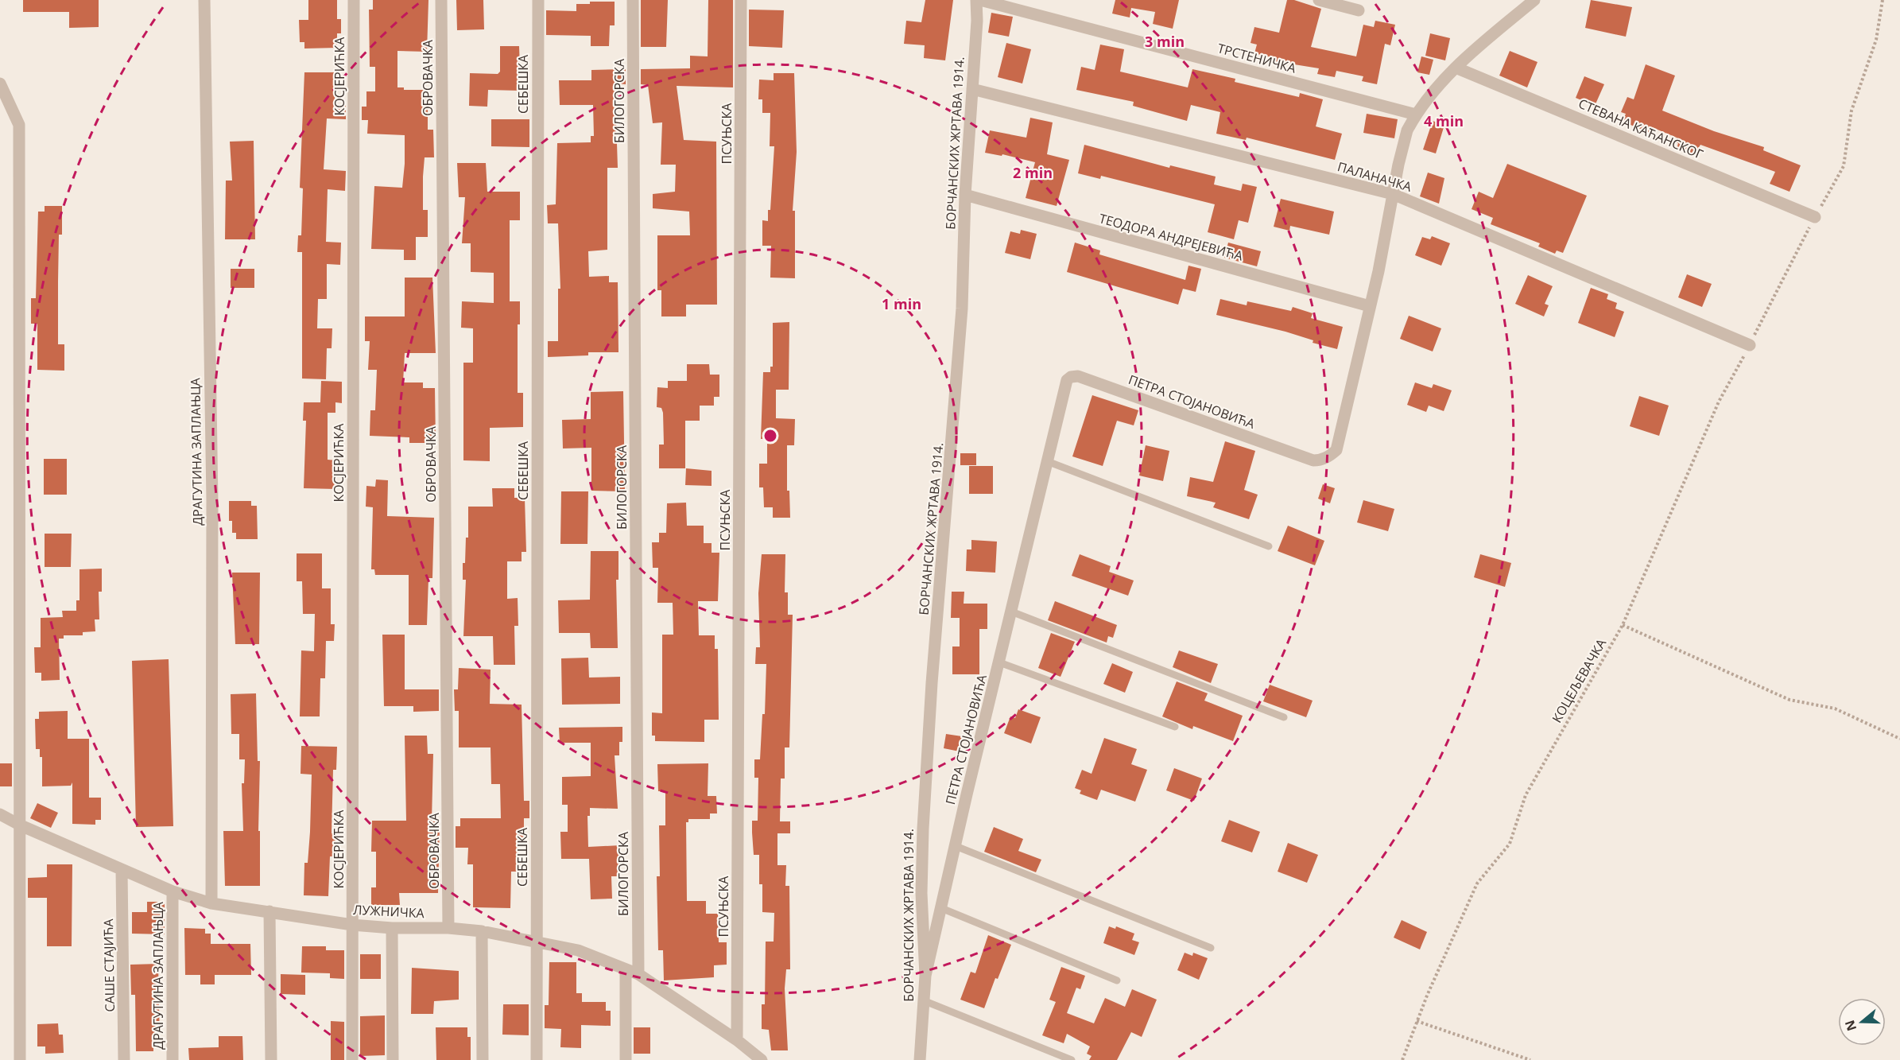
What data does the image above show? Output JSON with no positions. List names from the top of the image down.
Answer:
{
  "streets": {
    "street": [
      "ТРСТЕНИЧКА",
      "КОСЈЕРИЋКА",
      "ОБРОВАЧКА",
      "СЕБЕШКА",
      "БИЛОГОРСКА",
      "СТЕВАНА КАЋАНСКОГ",
      "ПСУЊСКА",
      "БОРЧАНСКИХ ЖРТАВА 1914.",
      "ПАЛАНАЧКА",
      "ТЕОДОРА АНДРЕЈЕВИЋА",
      "ПЕТРА СТОЈАНОВИЋА",
      "ДРАГУТИНА ЗАПЛАЊЦА",
      "ЛУЖНИЧКА",
      "САШЕ СТАЈИЋА"
    ],
    "path": ["КОЦЕЉЕВАЧКА"]
  },
  "crossings": [
    ["ТРСТЕНИЧКА", "ПЕТРА СТОЈАНОВИЋА"],
    ["КОСЈЕРИЋКА", "ЛУЖНИЧКА"],
    ["ОБРОВАЧКА", "ЛУЖНИЧКА"],
    ["СЕБЕШКА", "ЛУЖНИЧКА"],
    ["БИЛОГОРСКА", "ЛУЖНИЧКА"],
    ["СТЕВАНА КАЋАНСКОГ", "ПЕТРА СТОЈАНОВИЋА"],
    ["СТЕВАНА КАЋАНСКОГ", "КОЦЕЉЕВАЧКА"],
    ["ПСУЊСКА", "ЛУЖНИЧКА"],
    ["БОРЧАНСКИХ ЖРТАВА 1914.", "ПАЛАНАЧКА"],
    ["БОРЧАНСКИХ ЖРТАВА 1914.", "ТЕОДОРА АНДРЕЈЕВИЋА"],
    ["БОРЧАНСКИХ ЖРТАВА 1914.", "ПЕТРА СТОЈАНОВИЋА"],
    ["ПАЛАНАЧКА", "ПЕТРА СТОЈАНОВИЋА"],
    ["ПАЛАНАЧКА", "КОЦЕЉЕВАЧКА"],
    ["ТЕОДОРА АНДРЕЈЕВИЋА", "ПЕТРА СТОЈАНОВИЋА"],
    ["ДРАГУТИНА ЗАПЛАЊЦА", "ЛУЖНИЧКА"],
    ["ЛУЖНИЧКА", "САШЕ СТАЈИЋА"]
  ],
  "north": "left",
  "rings": [
    "3 min",
    "4 min",
    "2 min",
    "1 min"
  ]
}
